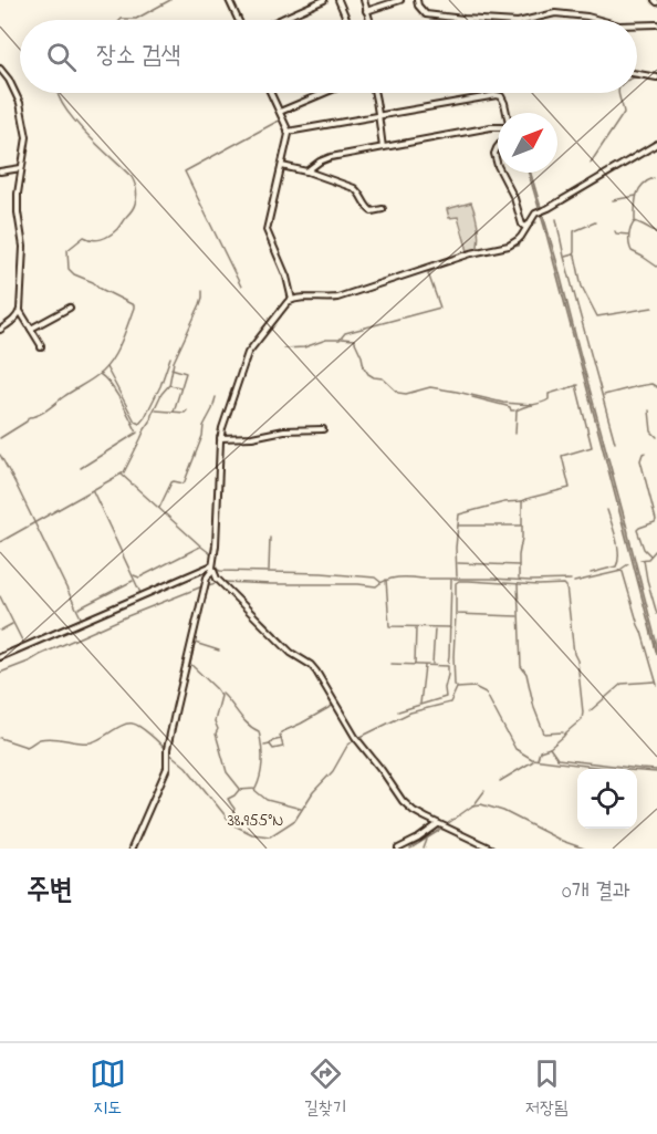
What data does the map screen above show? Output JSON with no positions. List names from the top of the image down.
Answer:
{
  "north": "top right",
  "page": {
    "search": "장소 검색",
    "heading": ["주변", "0개 결과"],
    "nav": ["지도", "길찾기", "저장됨"]
  },
  "coordinates": ["38.955°N"]
}
